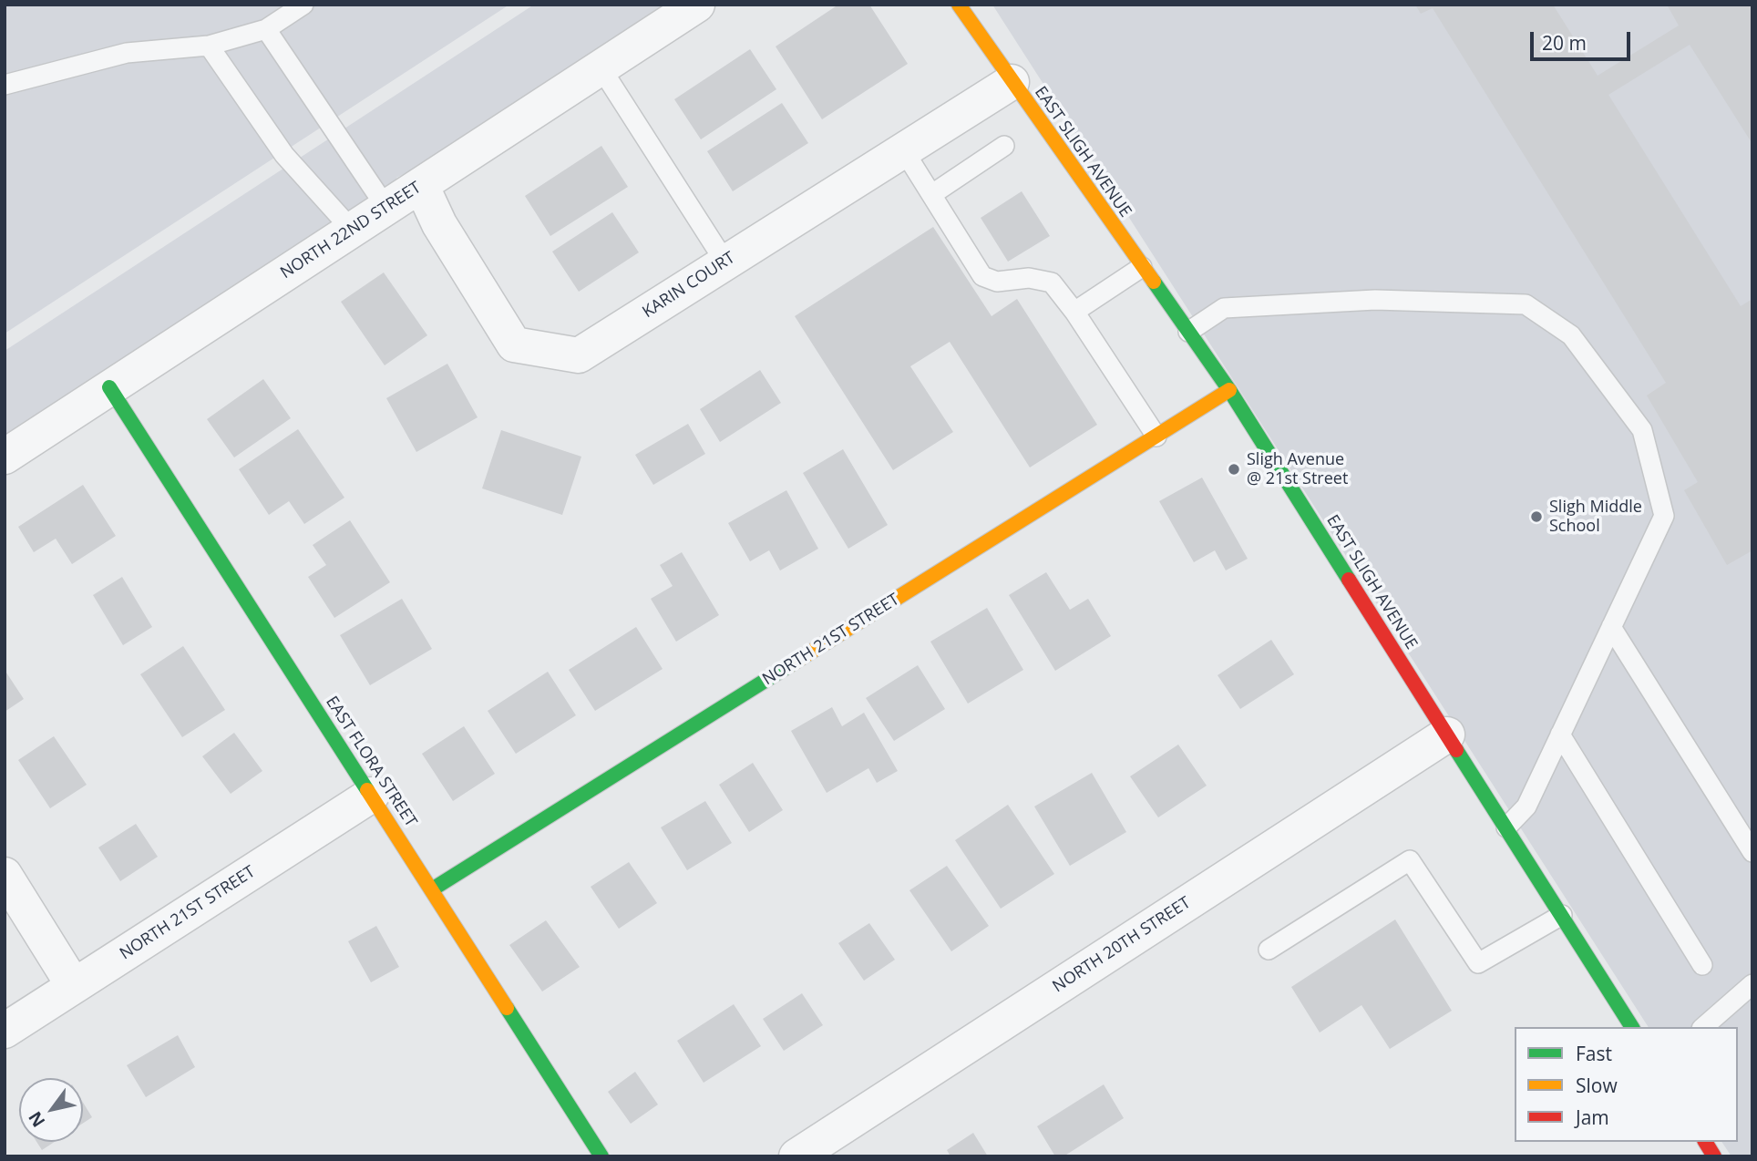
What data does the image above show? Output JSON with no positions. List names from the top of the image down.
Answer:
{
  "streets": {
    "street": [
      "EAST SLIGH AVENUE",
      "NORTH 22ND STREET",
      "KARIN COURT",
      "NORTH 21ST STREET",
      "EAST FLORA STREET",
      "NORTH 20TH STREET"
    ]
  },
  "crossings": [
    ["EAST SLIGH AVENUE", "KARIN COURT"],
    ["EAST SLIGH AVENUE", "NORTH 21ST STREET"],
    ["EAST SLIGH AVENUE", "NORTH 20TH STREET"],
    ["NORTH 22ND STREET", "KARIN COURT"],
    ["NORTH 22ND STREET", "EAST FLORA STREET"],
    ["NORTH 21ST STREET", "EAST FLORA STREET"]
  ],
  "places": ["Sligh Avenue @ 21st Street", "Sligh Middle School"],
  "legend": ["Fast", "Slow", "Jam"],
  "scale_bar": "20 m",
  "north": "bottom left"
}
